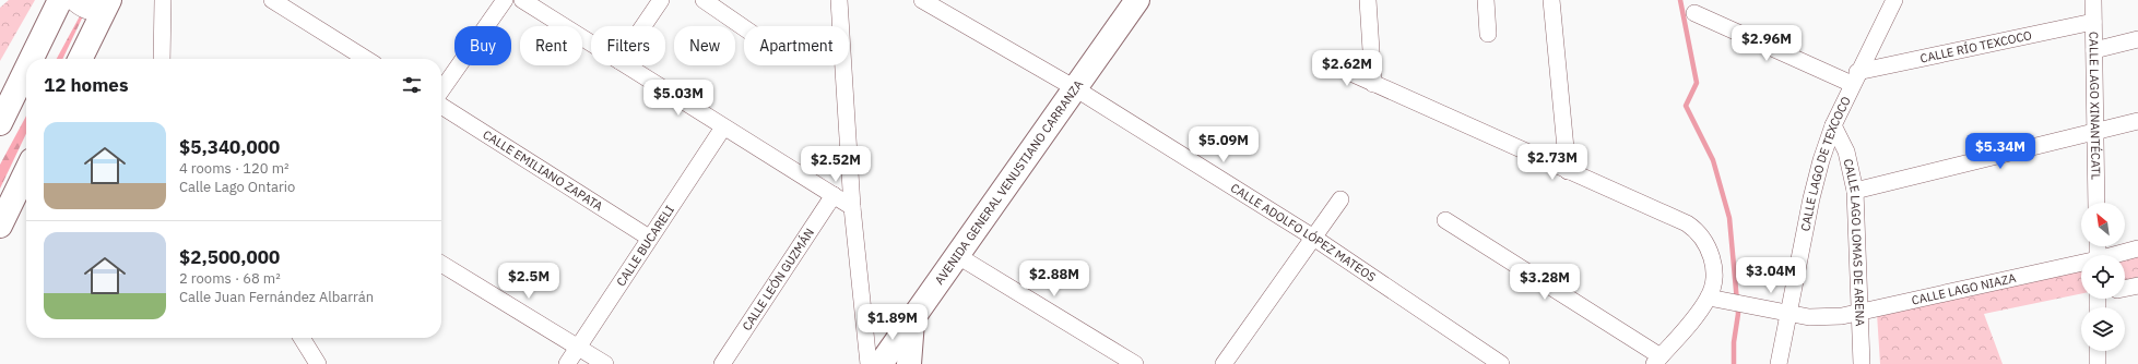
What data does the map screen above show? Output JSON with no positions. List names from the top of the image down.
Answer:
{
  "streets": {
    "main road": ["AVENIDA GENERAL VENUSTIANO CARRANZA"],
    "street": [
      "CALLE RÍO TEXCOCO",
      "CALLE LAGO XINANTÉCATL",
      "CALLE LAGO DE TEXCOCO",
      "CALLE EMILIANO ZAPATA",
      "CALLE ADOLFO LÓPEZ MATEOS",
      "CALLE LAGO LOMAS DE ARENA",
      "CALLE BUCARELI",
      "CALLE LEÓN GUZMÁN",
      "CALLE LAGO NIAZA"
    ]
  },
  "crossings": [
    ["CALLE RÍO TEXCOCO", "CALLE LAGO XINANTÉCATL"],
    ["CALLE RÍO TEXCOCO", "CALLE LAGO DE TEXCOCO"],
    ["CALLE LAGO DE TEXCOCO", "CALLE LAGO LOMAS DE ARENA"],
    ["CALLE LAGO DE TEXCOCO", "CALLE LAGO NIAZA"],
    ["CALLE EMILIANO ZAPATA", "CALLE BUCARELI"],
    ["AVENIDA GENERAL VENUSTIANO CARRANZA", "CALLE ADOLFO LÓPEZ MATEOS"],
    ["CALLE LAGO LOMAS DE ARENA", "CALLE LAGO NIAZA"]
  ],
  "north": "top left",
  "page": {
    "price": [
      "$2.96M",
      "$2.62M",
      "$5.03M",
      "$5.09M",
      "$5.34M",
      "$2.73M",
      "$2.52M",
      "$3.04M",
      "$2.88M",
      "$2.5M",
      "$3.28M",
      "$1.89M"
    ],
    "chip": [
      "Buy",
      "Rent",
      "Filters",
      "New",
      "Apartment"
    ],
    "heading": "12 homes",
    "list": [
      {
        "name": "$5,340,000",
        "note": "4 rooms · 120 m² · Calle Lago Ontario"
      },
      {
        "name": "$2,500,000",
        "note": "2 rooms · 68 m² · Calle Juan Fernández Albarrán"
      }
    ]
  }
}
